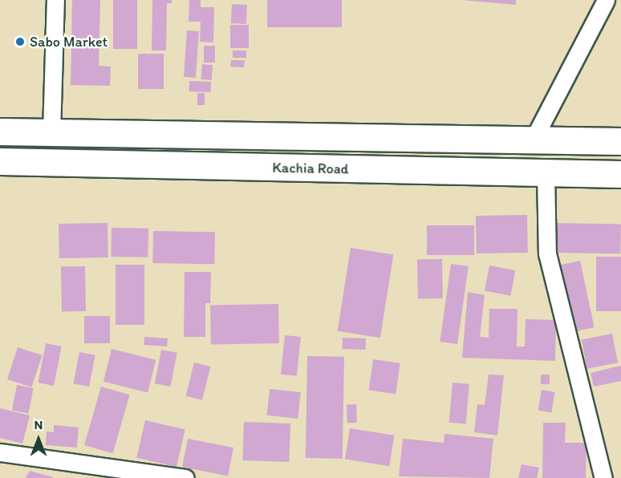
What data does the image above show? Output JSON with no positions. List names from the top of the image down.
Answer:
{
  "streets": {
    "highway": ["Kachia Road"]
  },
  "places": ["Sabo Market"],
  "north": "top"
}
